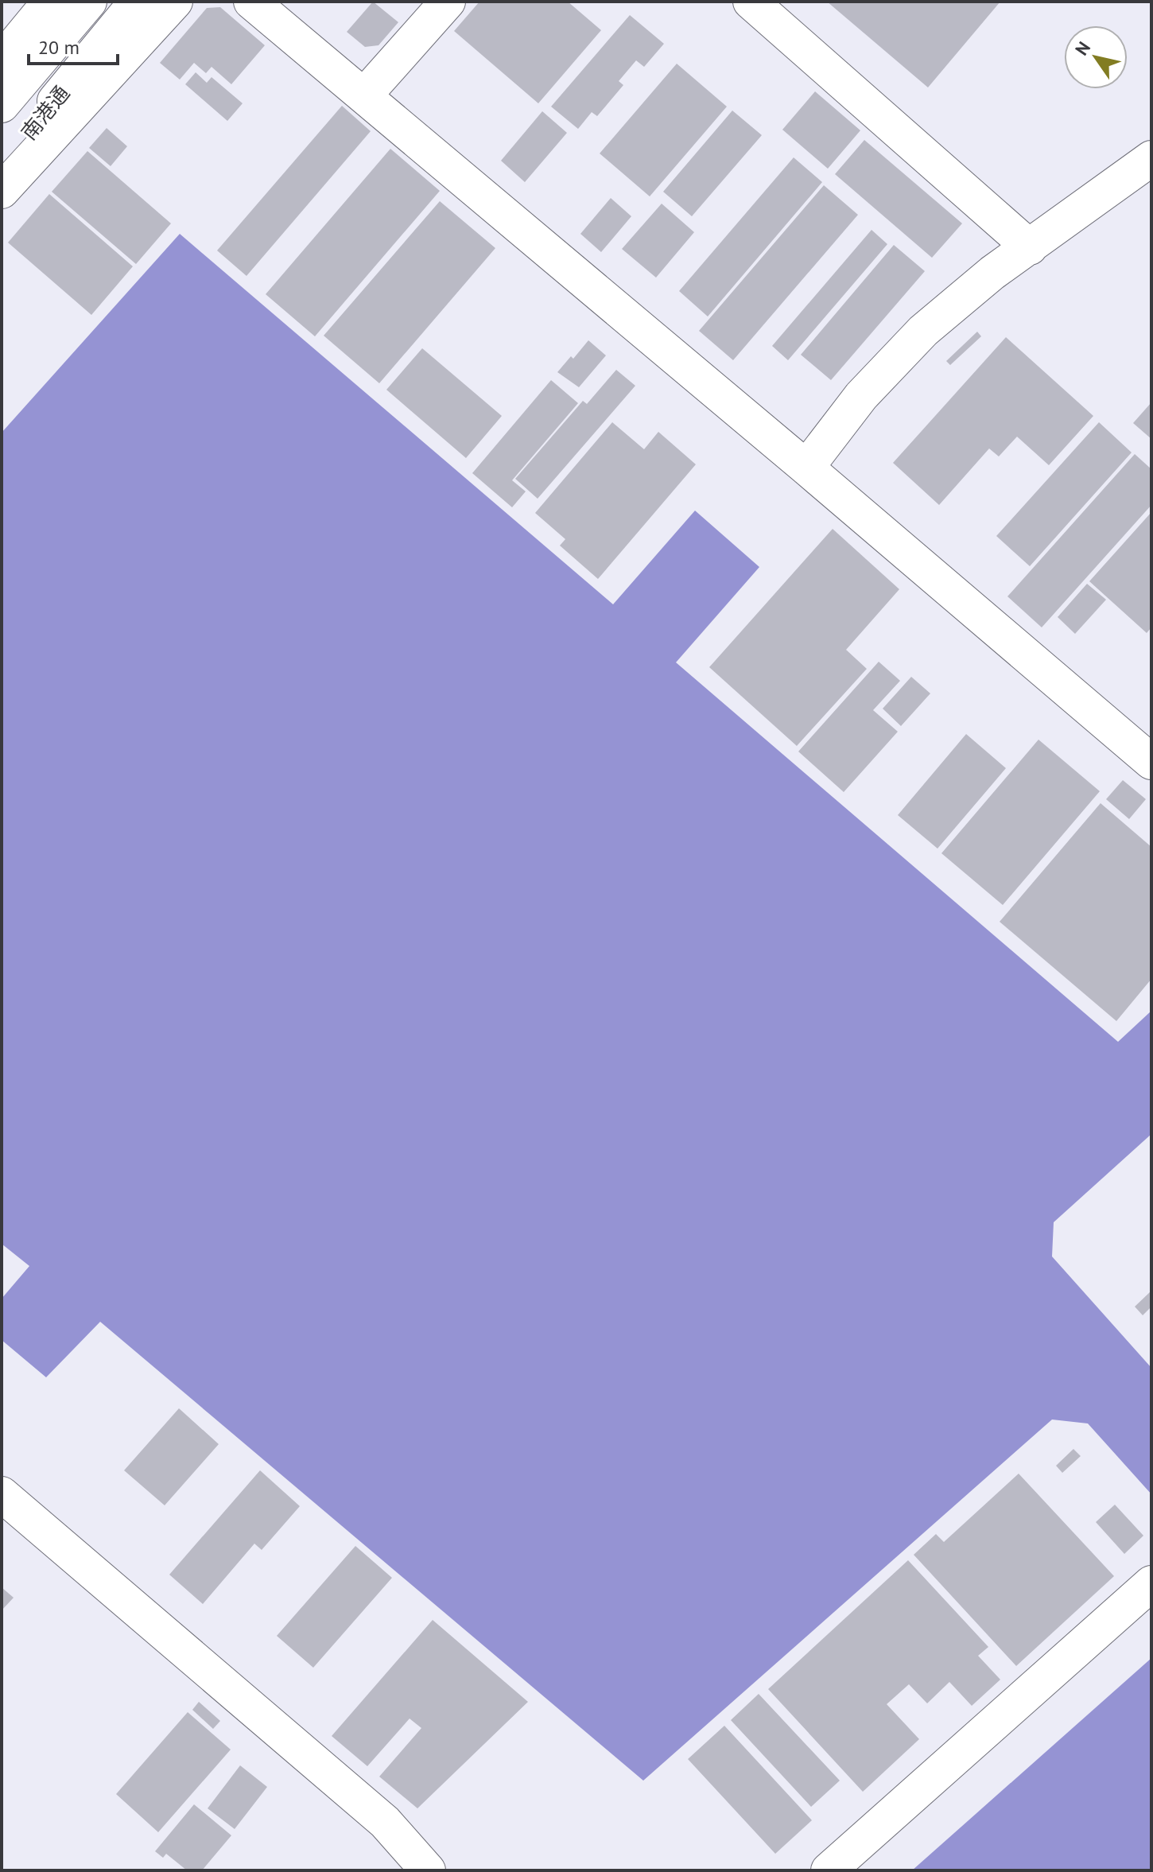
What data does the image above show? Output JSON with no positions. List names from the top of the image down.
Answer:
{
  "streets": {
    "street": ["南港通"]
  },
  "scale_bar": "20 m",
  "north": "top left"
}
